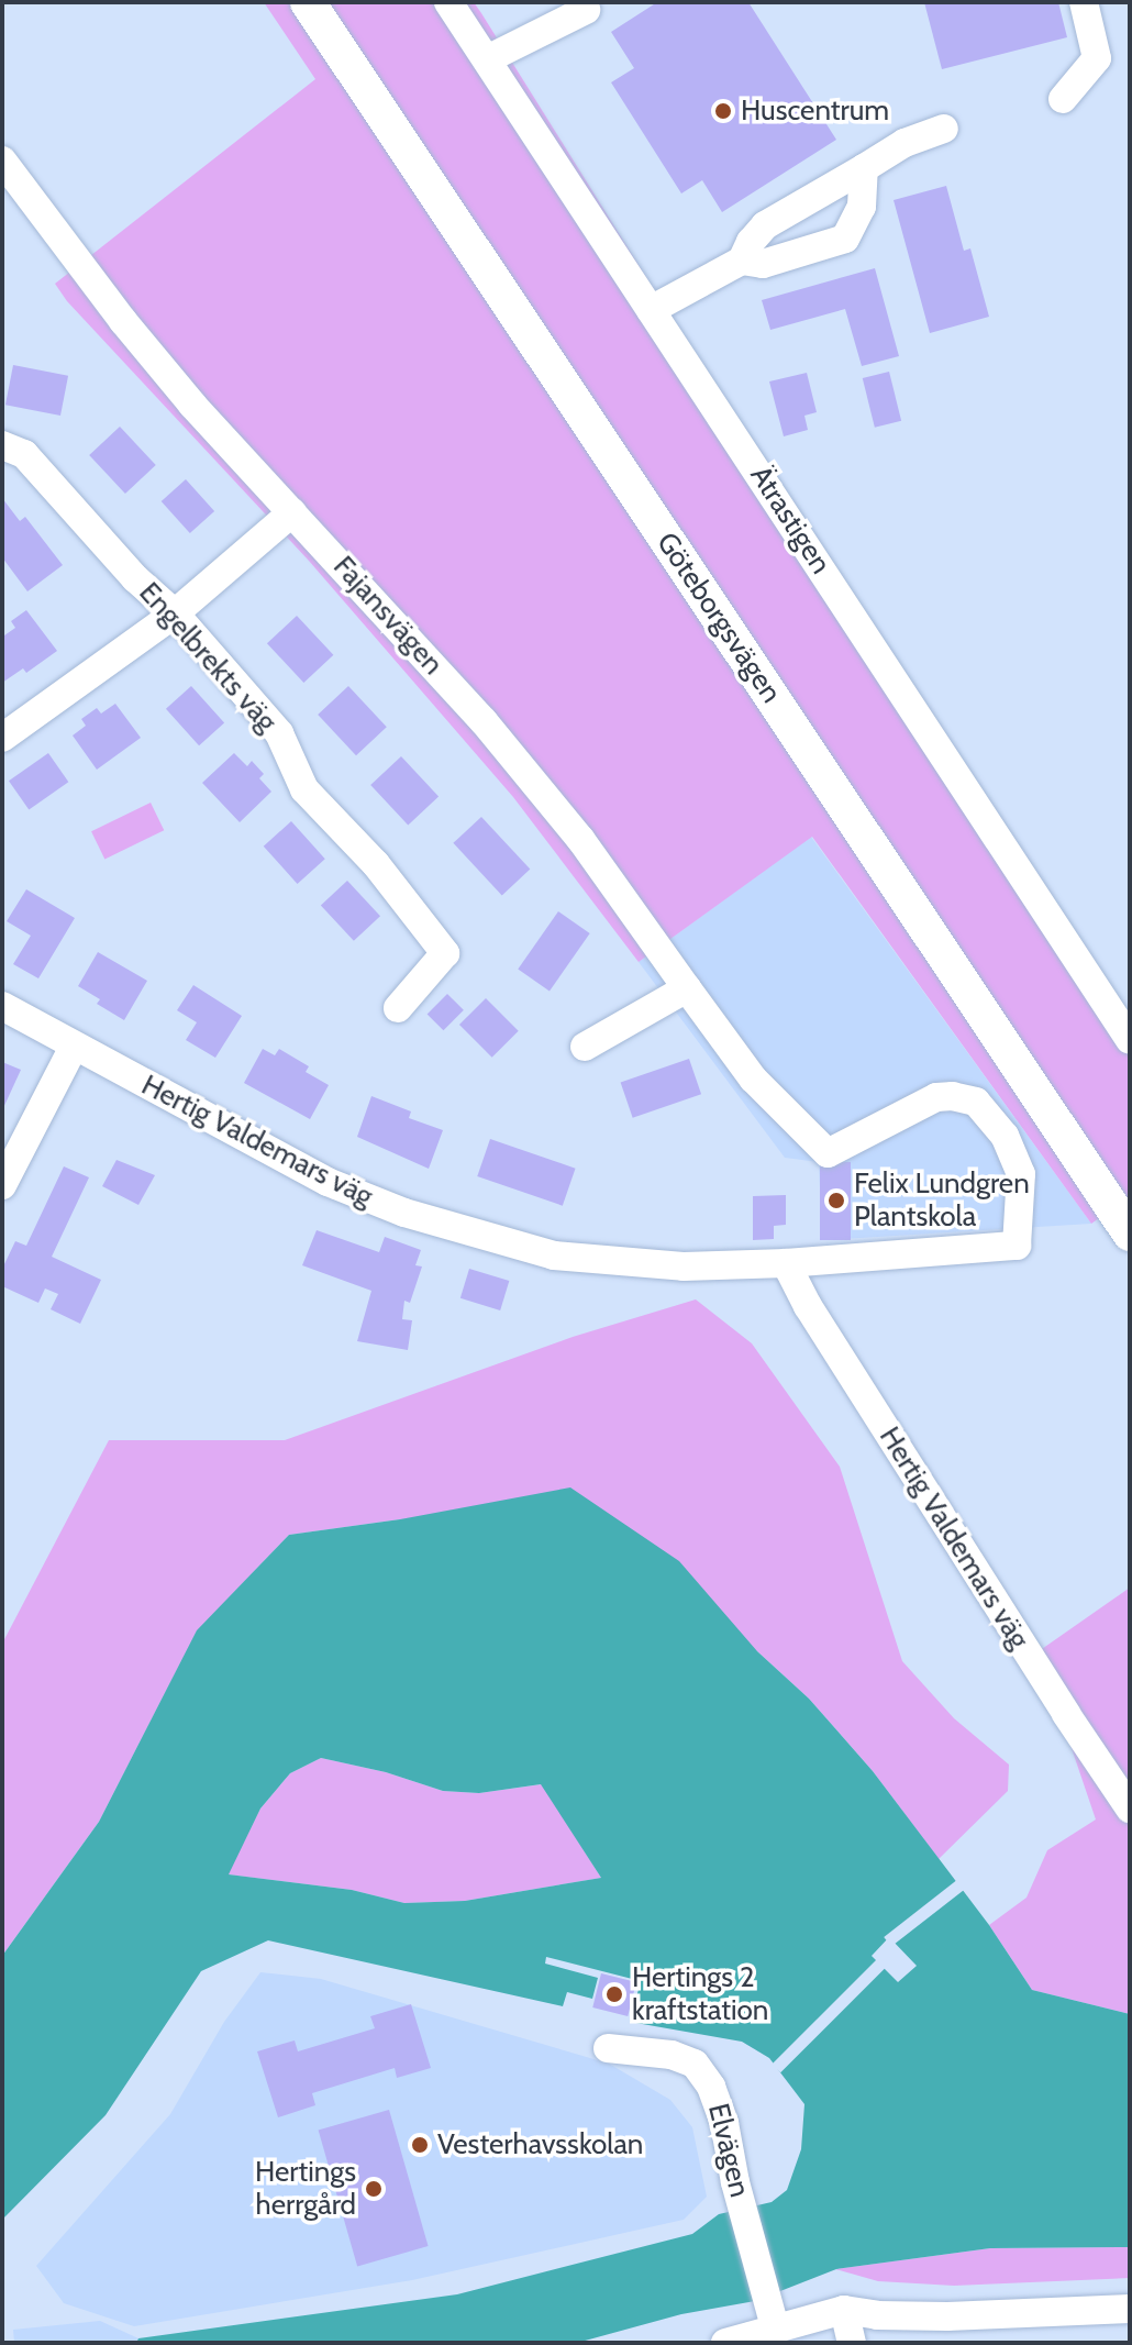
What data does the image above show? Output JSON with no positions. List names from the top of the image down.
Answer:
{
  "streets": {
    "main road": ["Göteborgsvägen"],
    "street": [
      "Ätrastigen",
      "Fajansvägen",
      "Engelbrekts väg",
      "Hertig Valdemars väg",
      "Elvägen"
    ]
  },
  "crossings": [
    ["Fajansvägen", "Hertig Valdemars väg"]
  ],
  "places": [
    "Huscentrum",
    "Felix Lundgren Plantskola",
    "Hertings 2 kraftstation",
    "Vesterhavsskolan",
    "Hertings herrgård"
  ]
}
